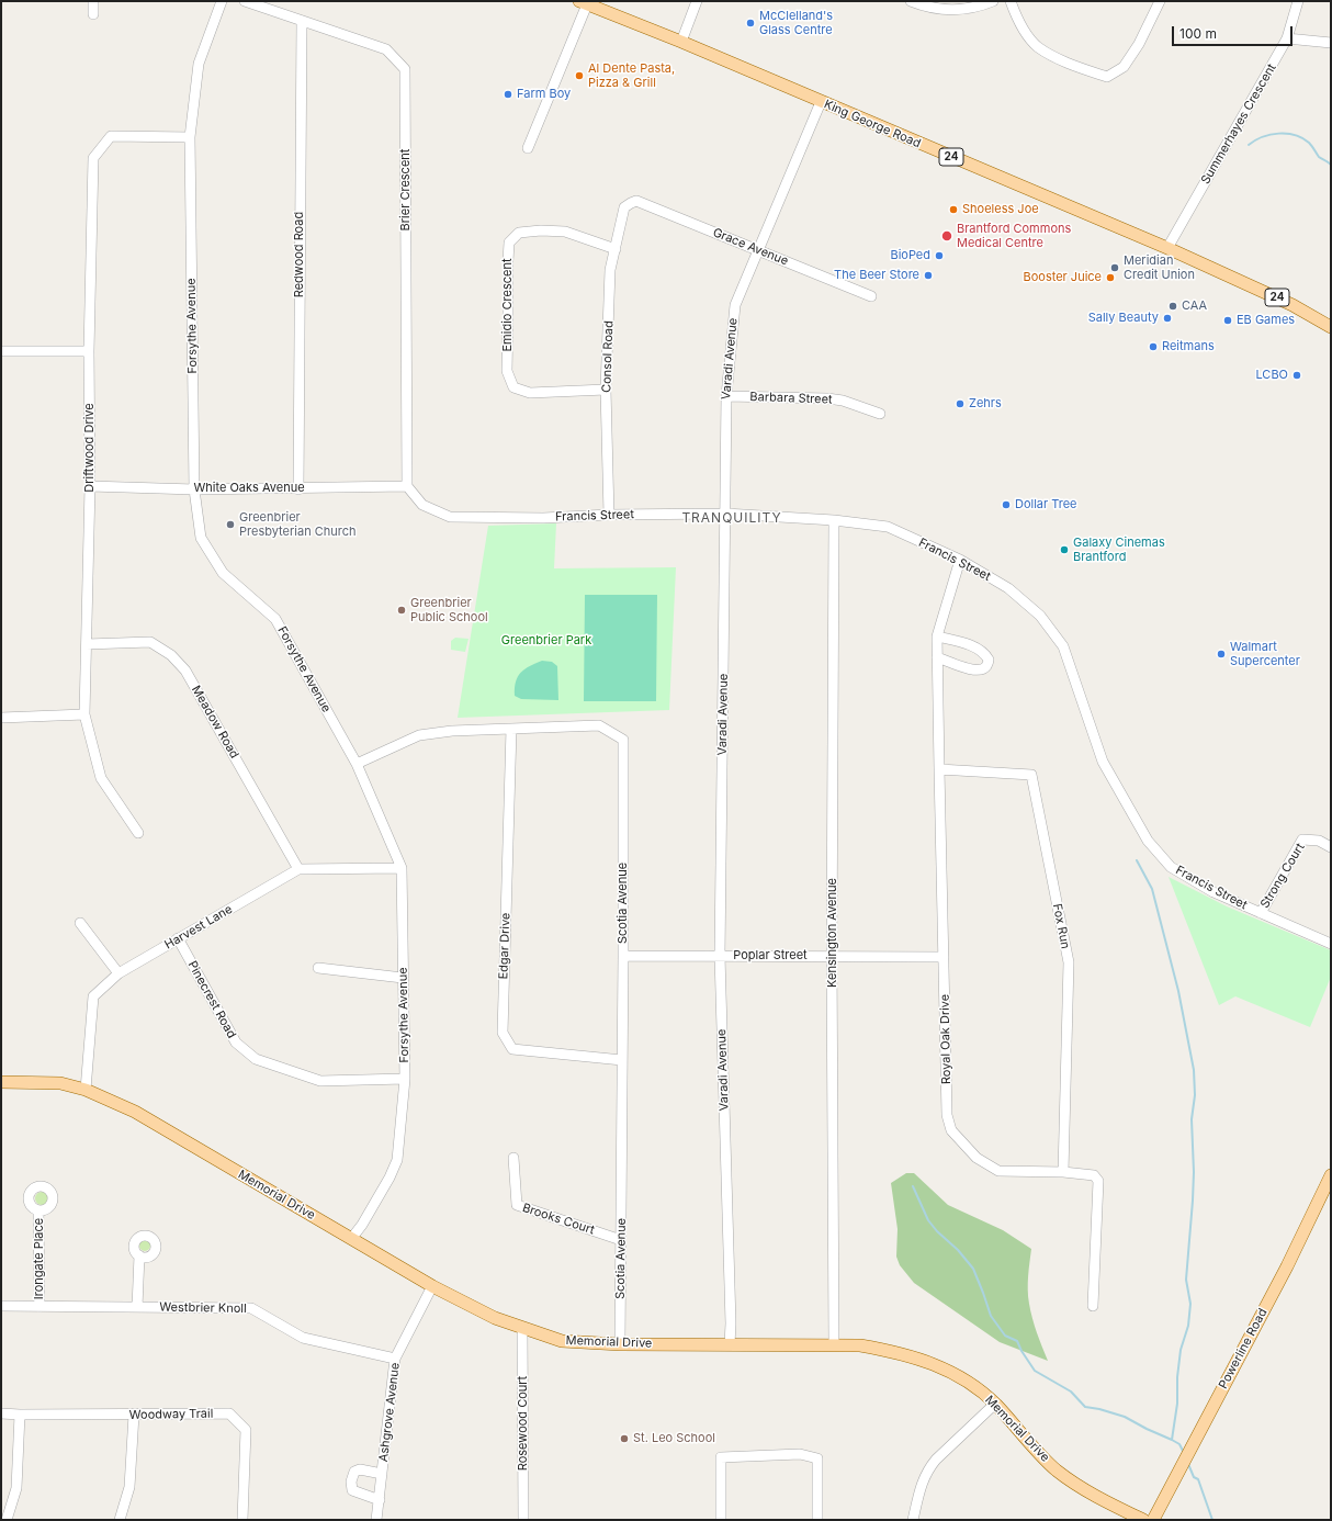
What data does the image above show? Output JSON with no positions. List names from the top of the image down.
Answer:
{
  "streets": {
    "main road": [
      "King George Road",
      "24",
      "Memorial Drive",
      "Powerline Road"
    ],
    "street": [
      "Summerhayes Crescent",
      "Brier Crescent",
      "Grace Avenue",
      "Redwood Road",
      "Emidio Crescent",
      "Forsythe Avenue",
      "Consol Road",
      "Varadi Avenue",
      "Barbara Street",
      "Driftwood Drive",
      "White Oaks Avenue",
      "Francis Street",
      "Meadow Road",
      "Strong Court",
      "Scotia Avenue",
      "Fox Run",
      "Harvest Lane",
      "Kensington Avenue",
      "Edgar Drive",
      "Poplar Street",
      "Pinecrest Road",
      "Royal Oak Drive",
      "Brooks Court",
      "Irongate Place",
      "Westbrier Knoll",
      "Ashgrove Avenue",
      "Woodway Trail",
      "Rosewood Court"
    ]
  },
  "crossings": [
    ["King George Road", "Summerhayes Crescent"],
    ["King George Road", "Varadi Avenue"],
    ["Brier Crescent", "Redwood Road"],
    ["Brier Crescent", "White Oaks Avenue"],
    ["Brier Crescent", "Francis Street"],
    ["Grace Avenue", "Consol Road"],
    ["Grace Avenue", "Varadi Avenue"],
    ["Redwood Road", "White Oaks Avenue"],
    ["Emidio Crescent", "Consol Road"],
    ["Forsythe Avenue", "Driftwood Drive"],
    ["Forsythe Avenue", "White Oaks Avenue"],
    ["Forsythe Avenue", "Scotia Avenue"],
    ["Forsythe Avenue", "Harvest Lane"],
    ["Forsythe Avenue", "Pinecrest Road"],
    ["Forsythe Avenue", "Memorial Drive"],
    ["Consol Road", "Francis Street"],
    ["Varadi Avenue", "Barbara Street"],
    ["Varadi Avenue", "Francis Street"],
    ["Varadi Avenue", "Poplar Street"],
    ["Varadi Avenue", "Memorial Drive"],
    ["Driftwood Drive", "White Oaks Avenue"],
    ["Driftwood Drive", "Meadow Road"],
    ["White Oaks Avenue", "Francis Street"],
    ["Francis Street", "Strong Court"],
    ["Francis Street", "Kensington Avenue"],
    ["Francis Street", "Royal Oak Drive"],
    ["Meadow Road", "Harvest Lane"],
    ["Scotia Avenue", "Edgar Drive"],
    ["Scotia Avenue", "Poplar Street"],
    ["Scotia Avenue", "Memorial Drive"],
    ["Scotia Avenue", "Brooks Court"],
    ["Fox Run", "Royal Oak Drive"],
    ["Harvest Lane", "Pinecrest Road"],
    ["Harvest Lane", "Memorial Drive"],
    ["Kensington Avenue", "Poplar Street"],
    ["Kensington Avenue", "Memorial Drive"],
    ["Poplar Street", "Royal Oak Drive"],
    ["Memorial Drive", "Ashgrove Avenue"],
    ["Memorial Drive", "Rosewood Court"],
    ["Irongate Place", "Westbrier Knoll"],
    ["Westbrier Knoll", "Ashgrove Avenue"]
  ],
  "districts": ["TRANQUILITY"],
  "parks": ["Greenbrier Park"],
  "places": [
    "McClelland's Glass Centre",
    "Al Dente Pasta, Pizza & Grill",
    "Farm Boy",
    "Shoeless Joe",
    "Brantford Commons Medical Centre",
    "BioPed",
    "Meridian Credit Union",
    "The Beer Store",
    "Booster Juice",
    "CAA",
    "Sally Beauty",
    "EB Games",
    "Reitmans",
    "LCBO",
    "Zehrs",
    "Dollar Tree",
    "Greenbrier Presbyterian Church",
    "Galaxy Cinemas Brantford",
    "Greenbrier Public School",
    "Walmart Supercenter",
    "St. Leo School"
  ],
  "scale_bar": "100 m"
}
